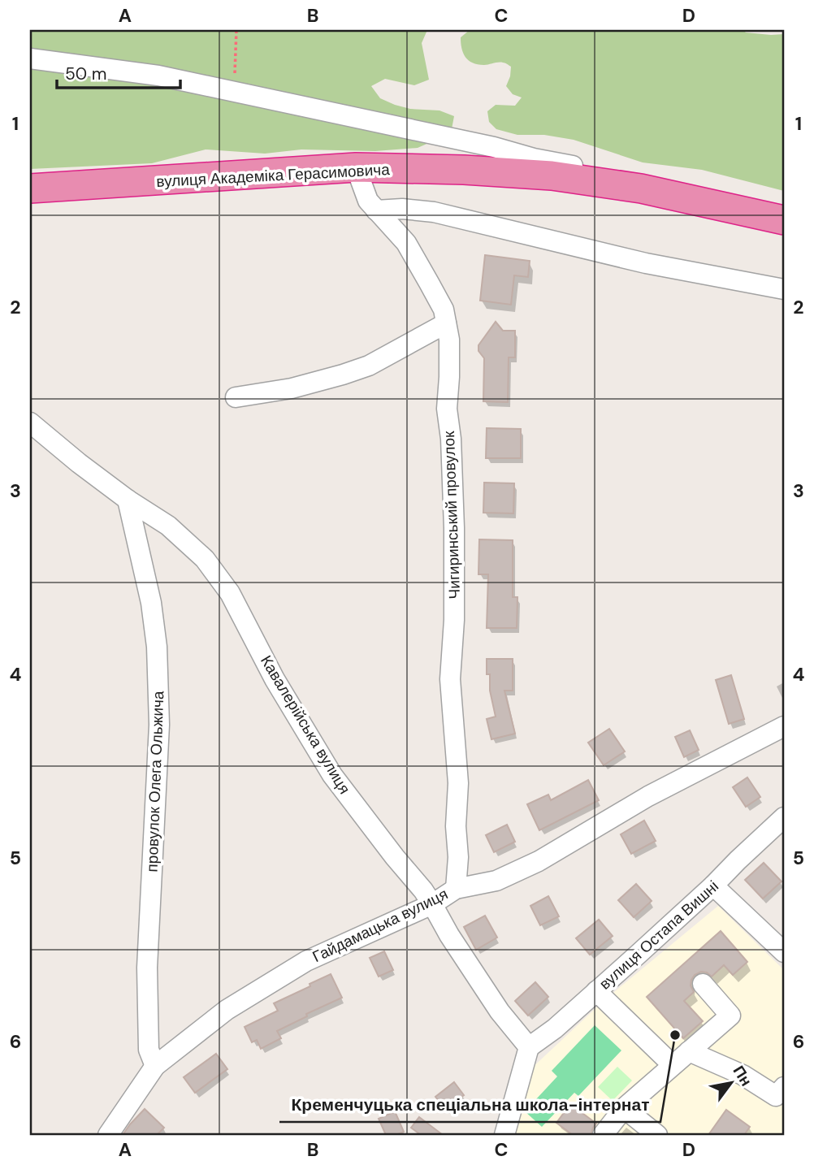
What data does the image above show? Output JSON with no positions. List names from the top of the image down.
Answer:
{
  "streets": {
    "highway": ["вулиця Академіка Герасимовича"],
    "street": [
      "Чигиринський провулок",
      "Кавалерійська вулиця",
      "провулок Олега Ольжича",
      "Гайдамацька вулиця",
      "вулиця Остапа Вишні"
    ]
  },
  "crossings": [
    ["вулиця Академіка Герасимовича", "Чигиринський провулок"],
    ["Чигиринський провулок", "Гайдамацька вулиця"],
    ["Кавалерійська вулиця", "провулок Олега Ольжича"],
    ["Кавалерійська вулиця", "Гайдамацька вулиця"],
    ["Кавалерійська вулиця", "вулиця Остапа Вишні"],
    ["провулок Олега Ольжича", "Гайдамацька вулиця"]
  ],
  "places": ["Кременчуцька спеціальна школа-інтернат"],
  "scale_bar": "50 m",
  "north": "top right",
  "grid": {
    "columns": [
      "A",
      "B",
      "C",
      "D"
    ],
    "rows": [
      "1",
      "2",
      "3",
      "4",
      "5",
      "6"
    ]
  }
}
